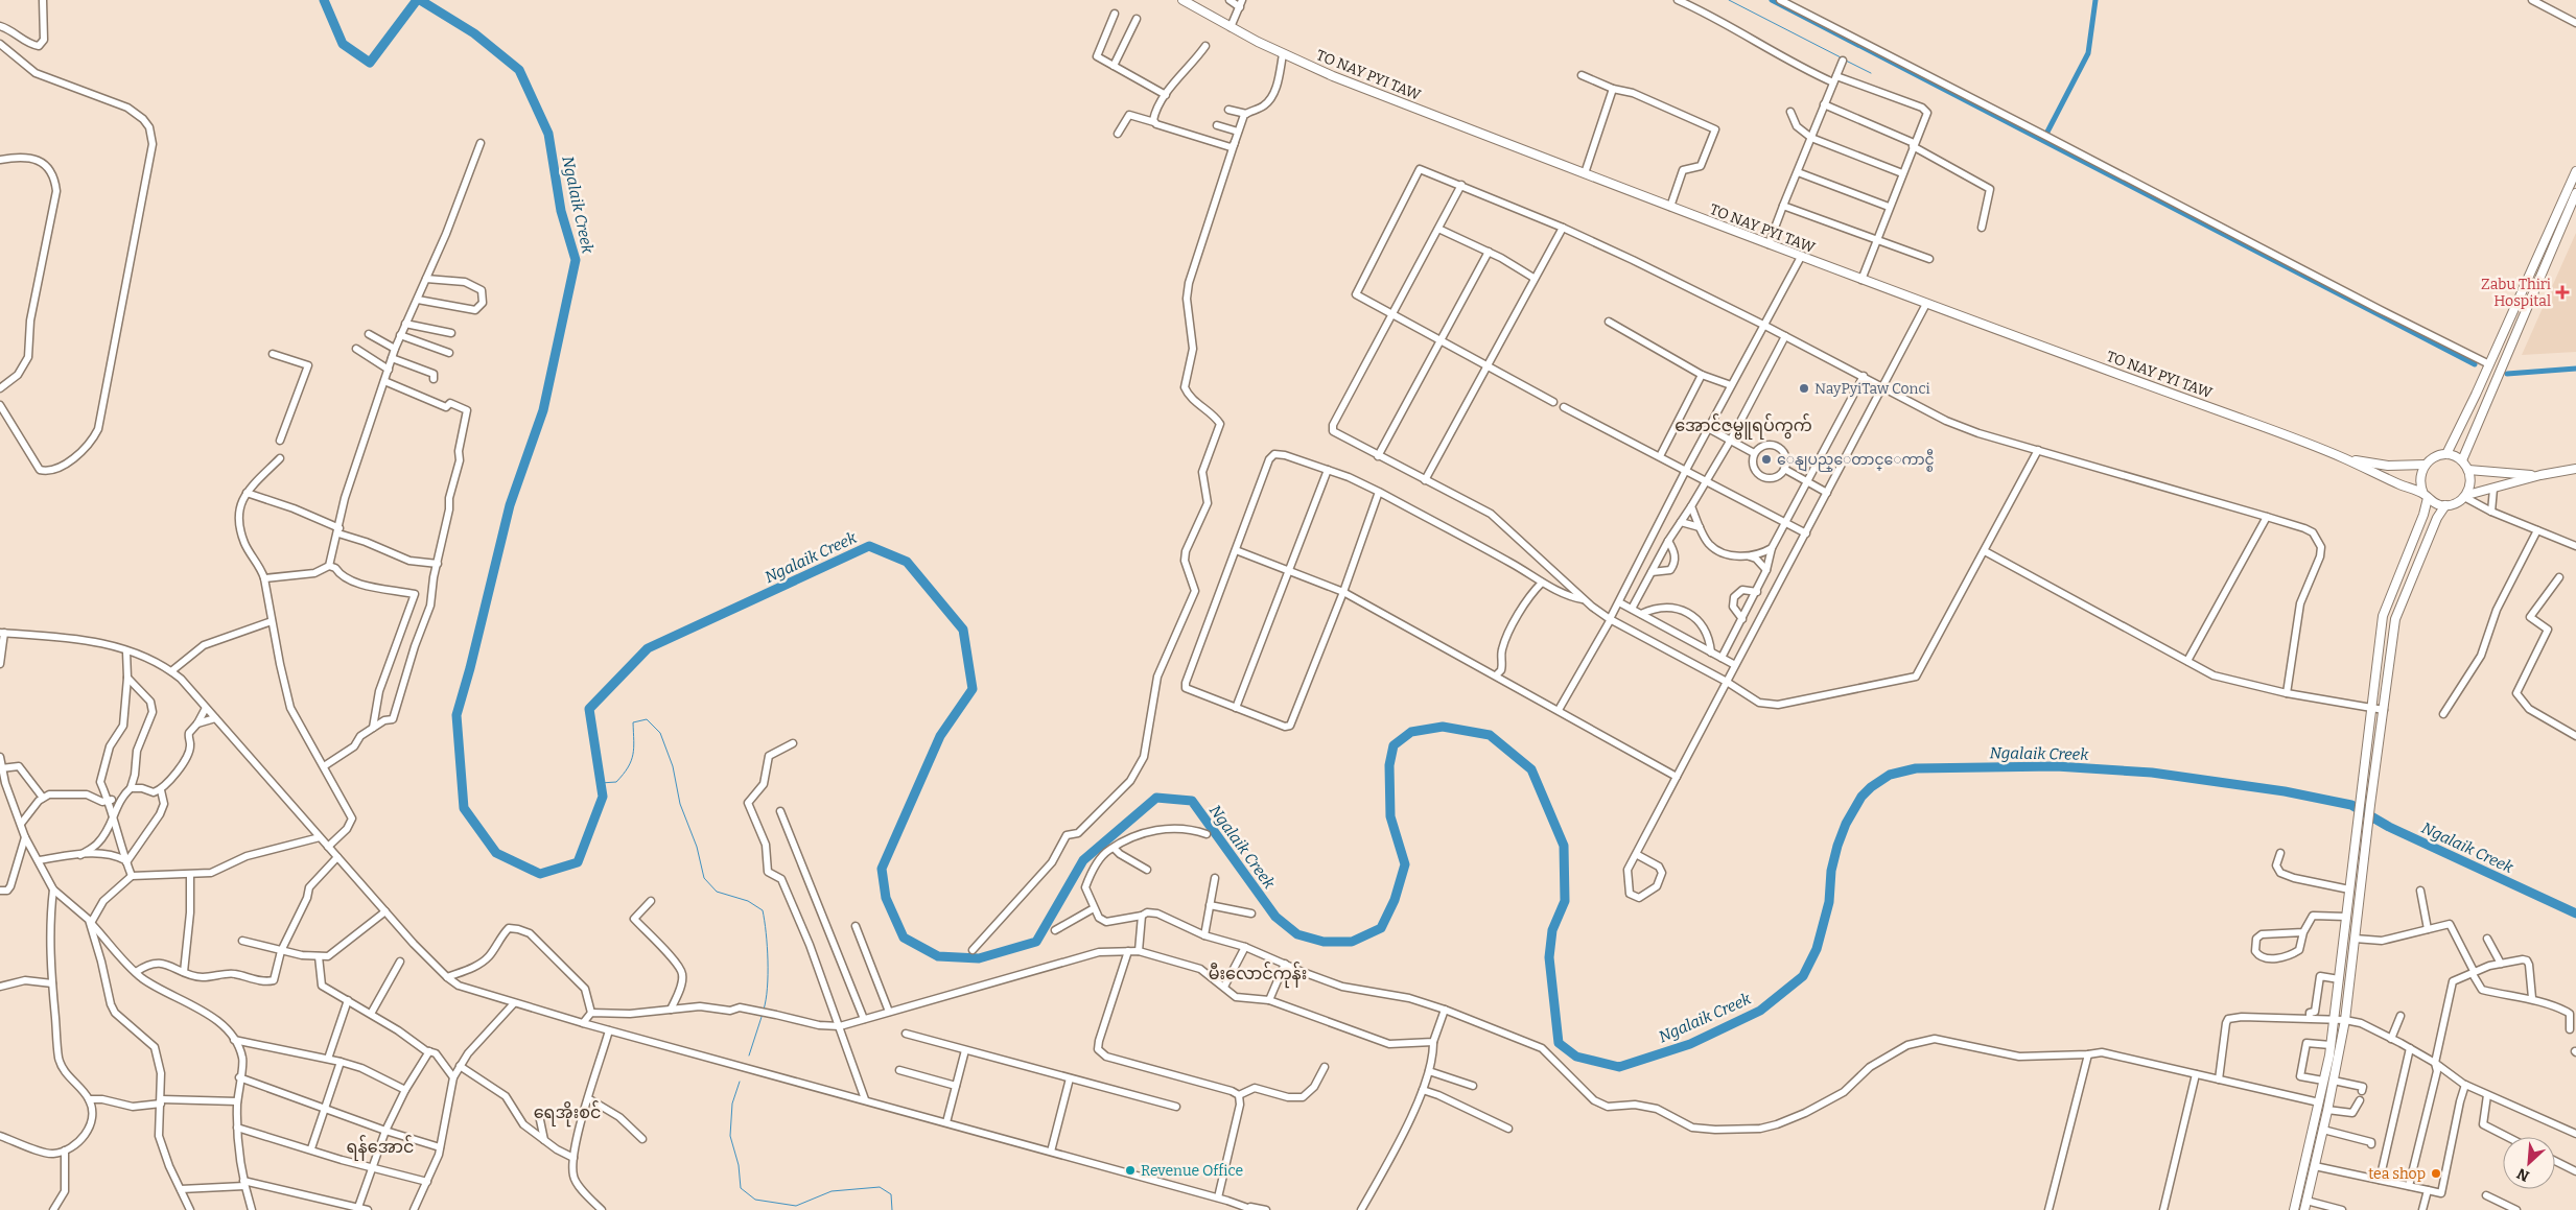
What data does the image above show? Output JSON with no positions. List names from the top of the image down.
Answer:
{
  "streets": {
    "main road": ["TO NAY PYI TAW"]
  },
  "districts": [
    "အောင်ဇမ္ဗူရပ်ကွက်",
    "မီးလောင်ကုန်း",
    "ရေအိုးစင်",
    "ရန်အောင်"
  ],
  "water": ["Ngalaik Creek"],
  "places": {
    "health": ["Zabu Thiri Hospital"],
    "other": [
      "NayPyiTaw Conci",
      "ေနျပည္ေတာင္ေကာင္စီ",
      "Revenue Office",
      "tea shop"
    ]
  },
  "north": "bottom left"
}
